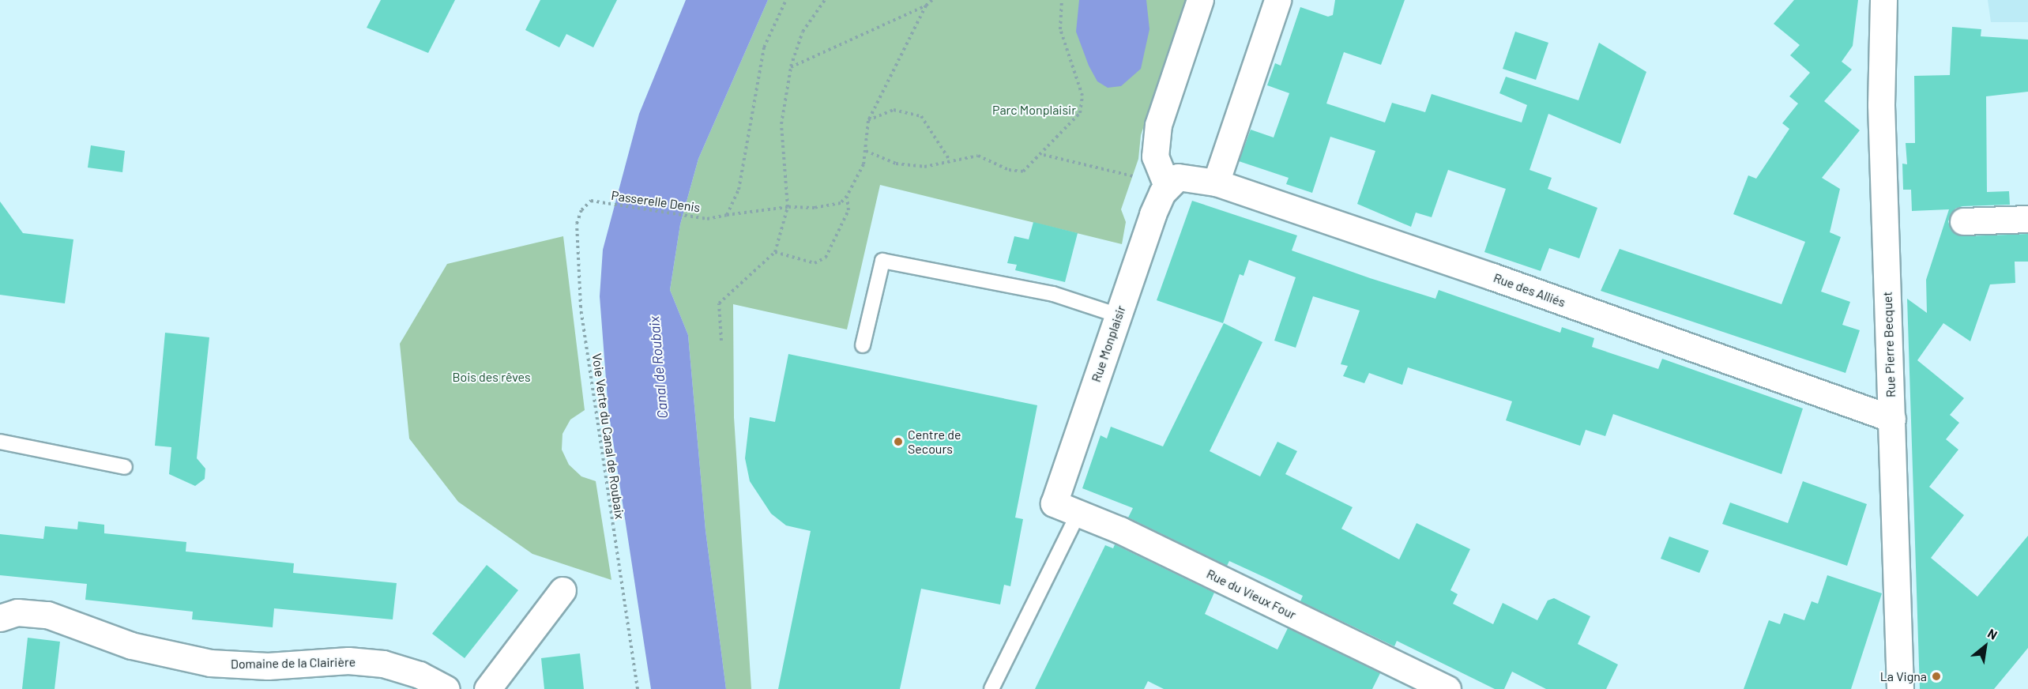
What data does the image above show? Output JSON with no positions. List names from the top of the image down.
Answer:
{
  "streets": {
    "street": [
      "Rue des Alliés",
      "Rue Monplaisir",
      "Rue Pierre Becquet",
      "Rue du Vieux Four",
      "Domaine de la Clairière"
    ],
    "path": ["Passerelle Denis", "Voie Verte du Canal de Roubaix"]
  },
  "crossings": [
    ["Passerelle Denis", "Voie Verte du Canal de Roubaix"],
    ["Rue des Alliés", "Rue Monplaisir"],
    ["Rue des Alliés", "Rue Pierre Becquet"],
    ["Rue Monplaisir", "Rue du Vieux Four"]
  ],
  "water": ["Canal de Roubaix"],
  "parks": ["Parc Monplaisir", "Bois des rêves"],
  "places": ["Centre de Secours", "La Vigna"],
  "north": "top right"
}
